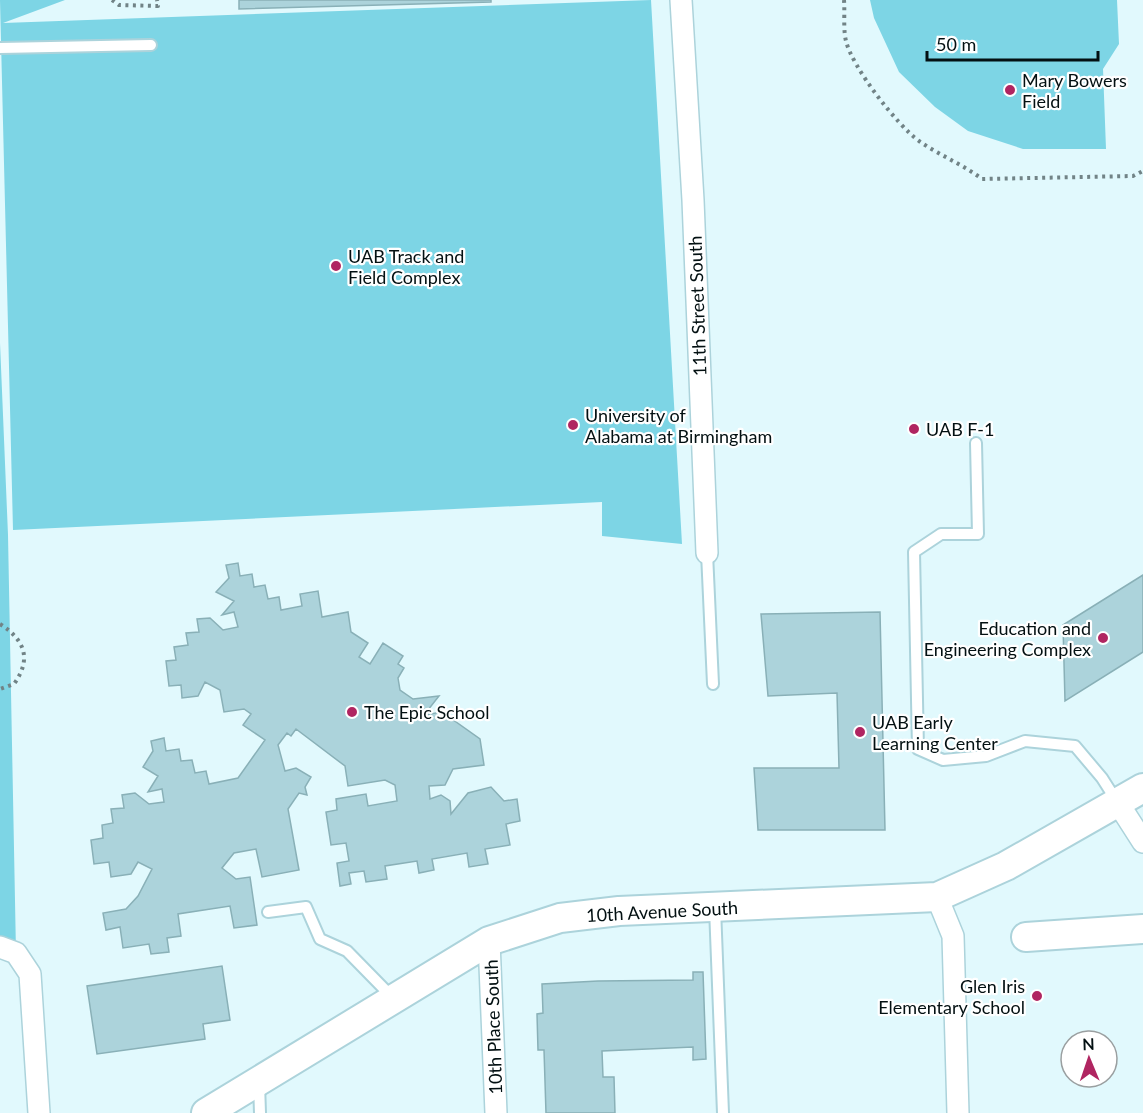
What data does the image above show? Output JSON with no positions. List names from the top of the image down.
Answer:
{
  "streets": {
    "street": ["11th Street South", "10th Avenue South", "10th Place South"]
  },
  "crossings": [
    ["10th Avenue South", "10th Place South"]
  ],
  "places": [
    "Mary Bowers Field",
    "UAB Track and Field Complex",
    "University of Alabama at Birmingham",
    "UAB F-1",
    "Education and Engineering Complex",
    "The Epic School",
    "UAB Early Learning Center",
    "Glen Iris Elementary School"
  ],
  "scale_bar": "50 m",
  "north": "top"
}
